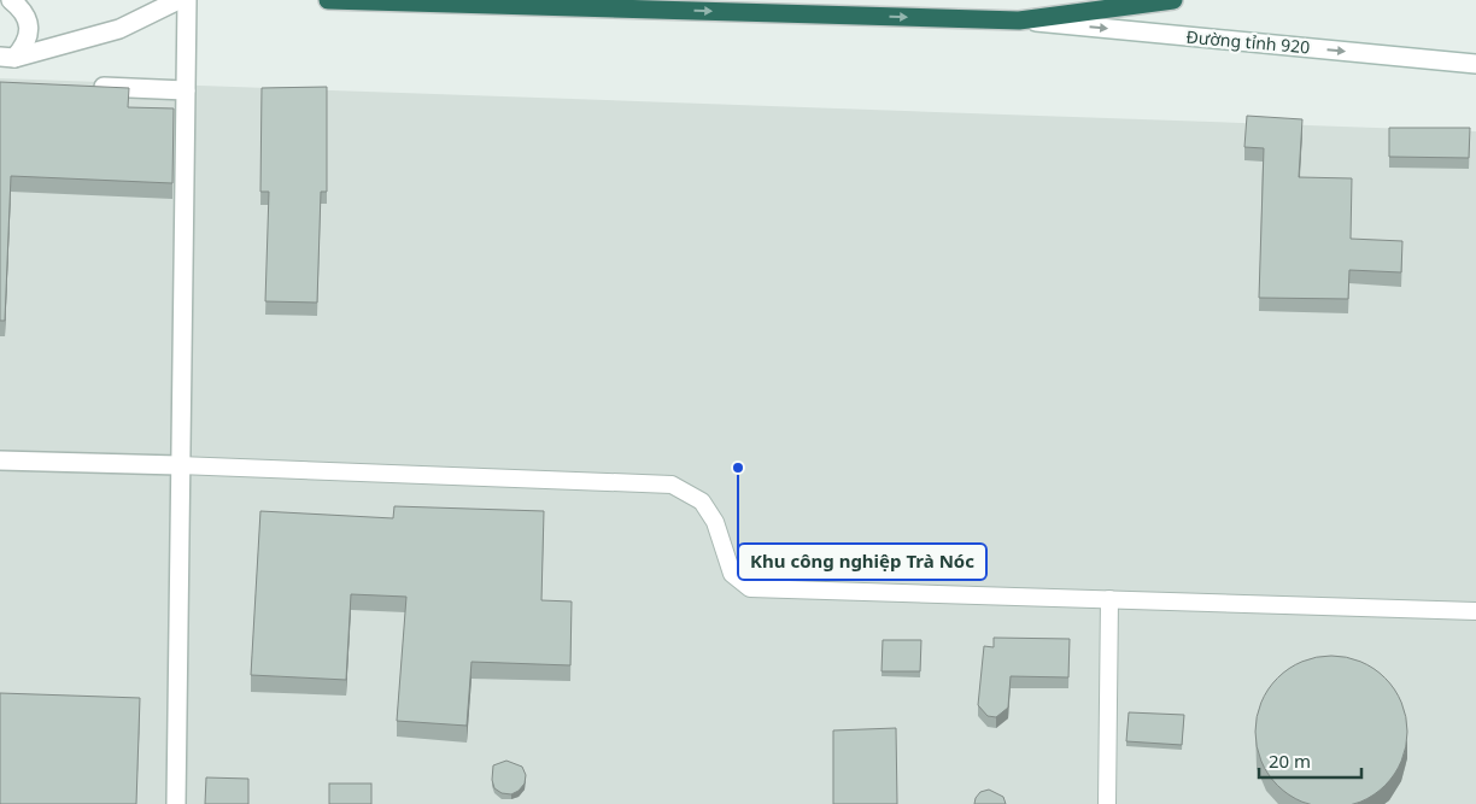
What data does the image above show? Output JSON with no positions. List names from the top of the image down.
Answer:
{
  "streets": {
    "street": ["Đường tỉnh 920"]
  },
  "one_way": ["Đường tỉnh 920"],
  "places": ["Khu công nghiệp Trà Nóc"],
  "scale_bar": "20 m"
}
